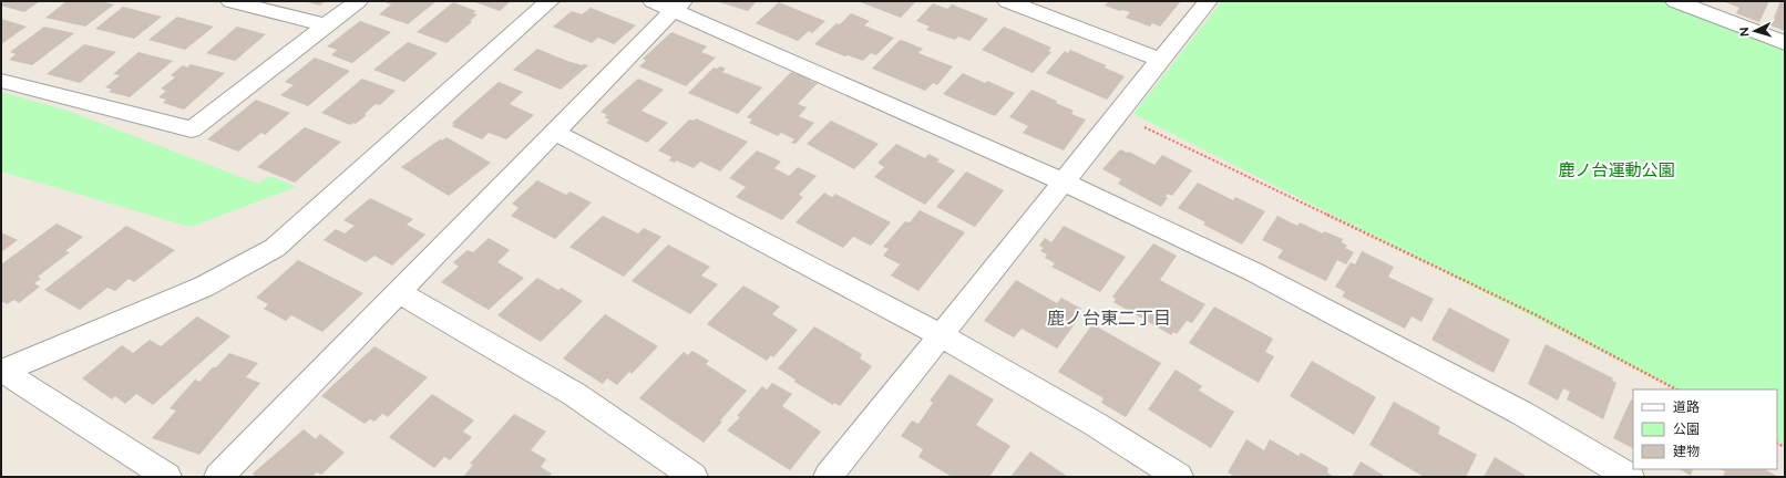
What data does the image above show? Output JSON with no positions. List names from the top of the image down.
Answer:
{
  "districts": ["鹿ノ台東二丁目"],
  "parks": ["鹿ノ台運動公園"],
  "legend": ["道路", "公園", "建物"],
  "north": "left"
}
